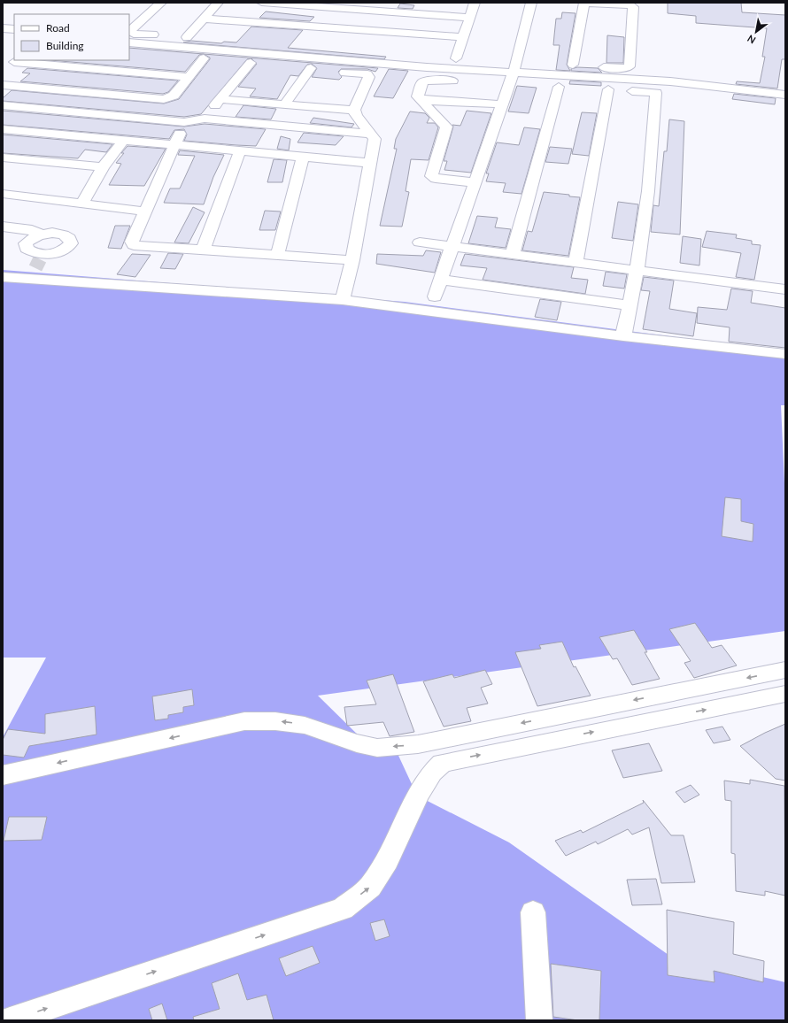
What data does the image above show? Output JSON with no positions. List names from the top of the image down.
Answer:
{
  "legend": ["Road", "Building"],
  "north": "bottom left"
}
